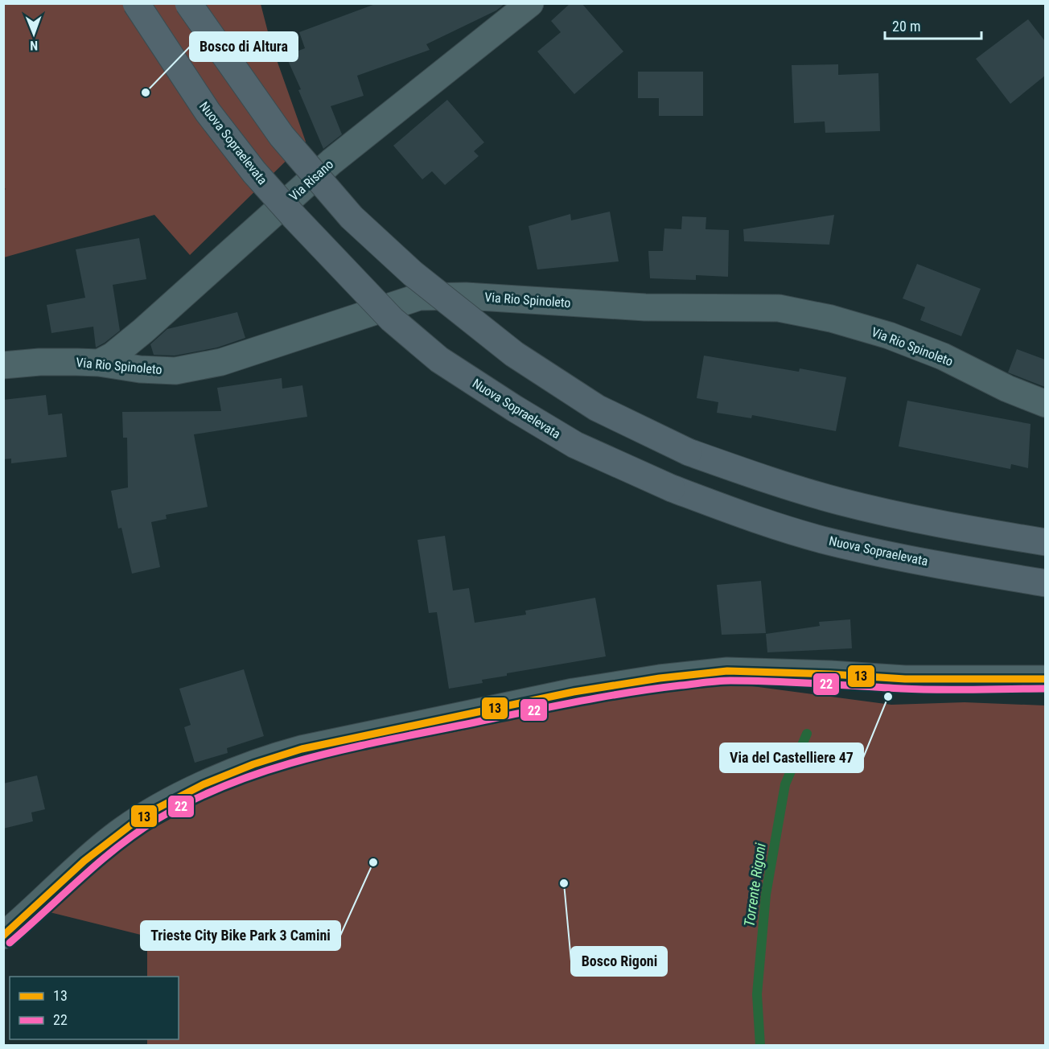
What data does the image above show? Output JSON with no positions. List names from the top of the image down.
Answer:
{
  "streets": {
    "highway": ["Nuova Sopraelevata"],
    "street": ["Via Risano", "Via Rio Spinoleto"]
  },
  "crossings": [
    ["Via Risano", "Via Rio Spinoleto"]
  ],
  "water": ["Torrente Rigoni"],
  "places": [
    "Bosco di Altura",
    "Via del Castelliere 47",
    "Trieste City Bike Park 3 Camini",
    "Bosco Rigoni"
  ],
  "lines": ["transit line 13", "transit line 22"],
  "legend": ["13", "22"],
  "scale_bar": "20 m",
  "north": "bottom"
}
